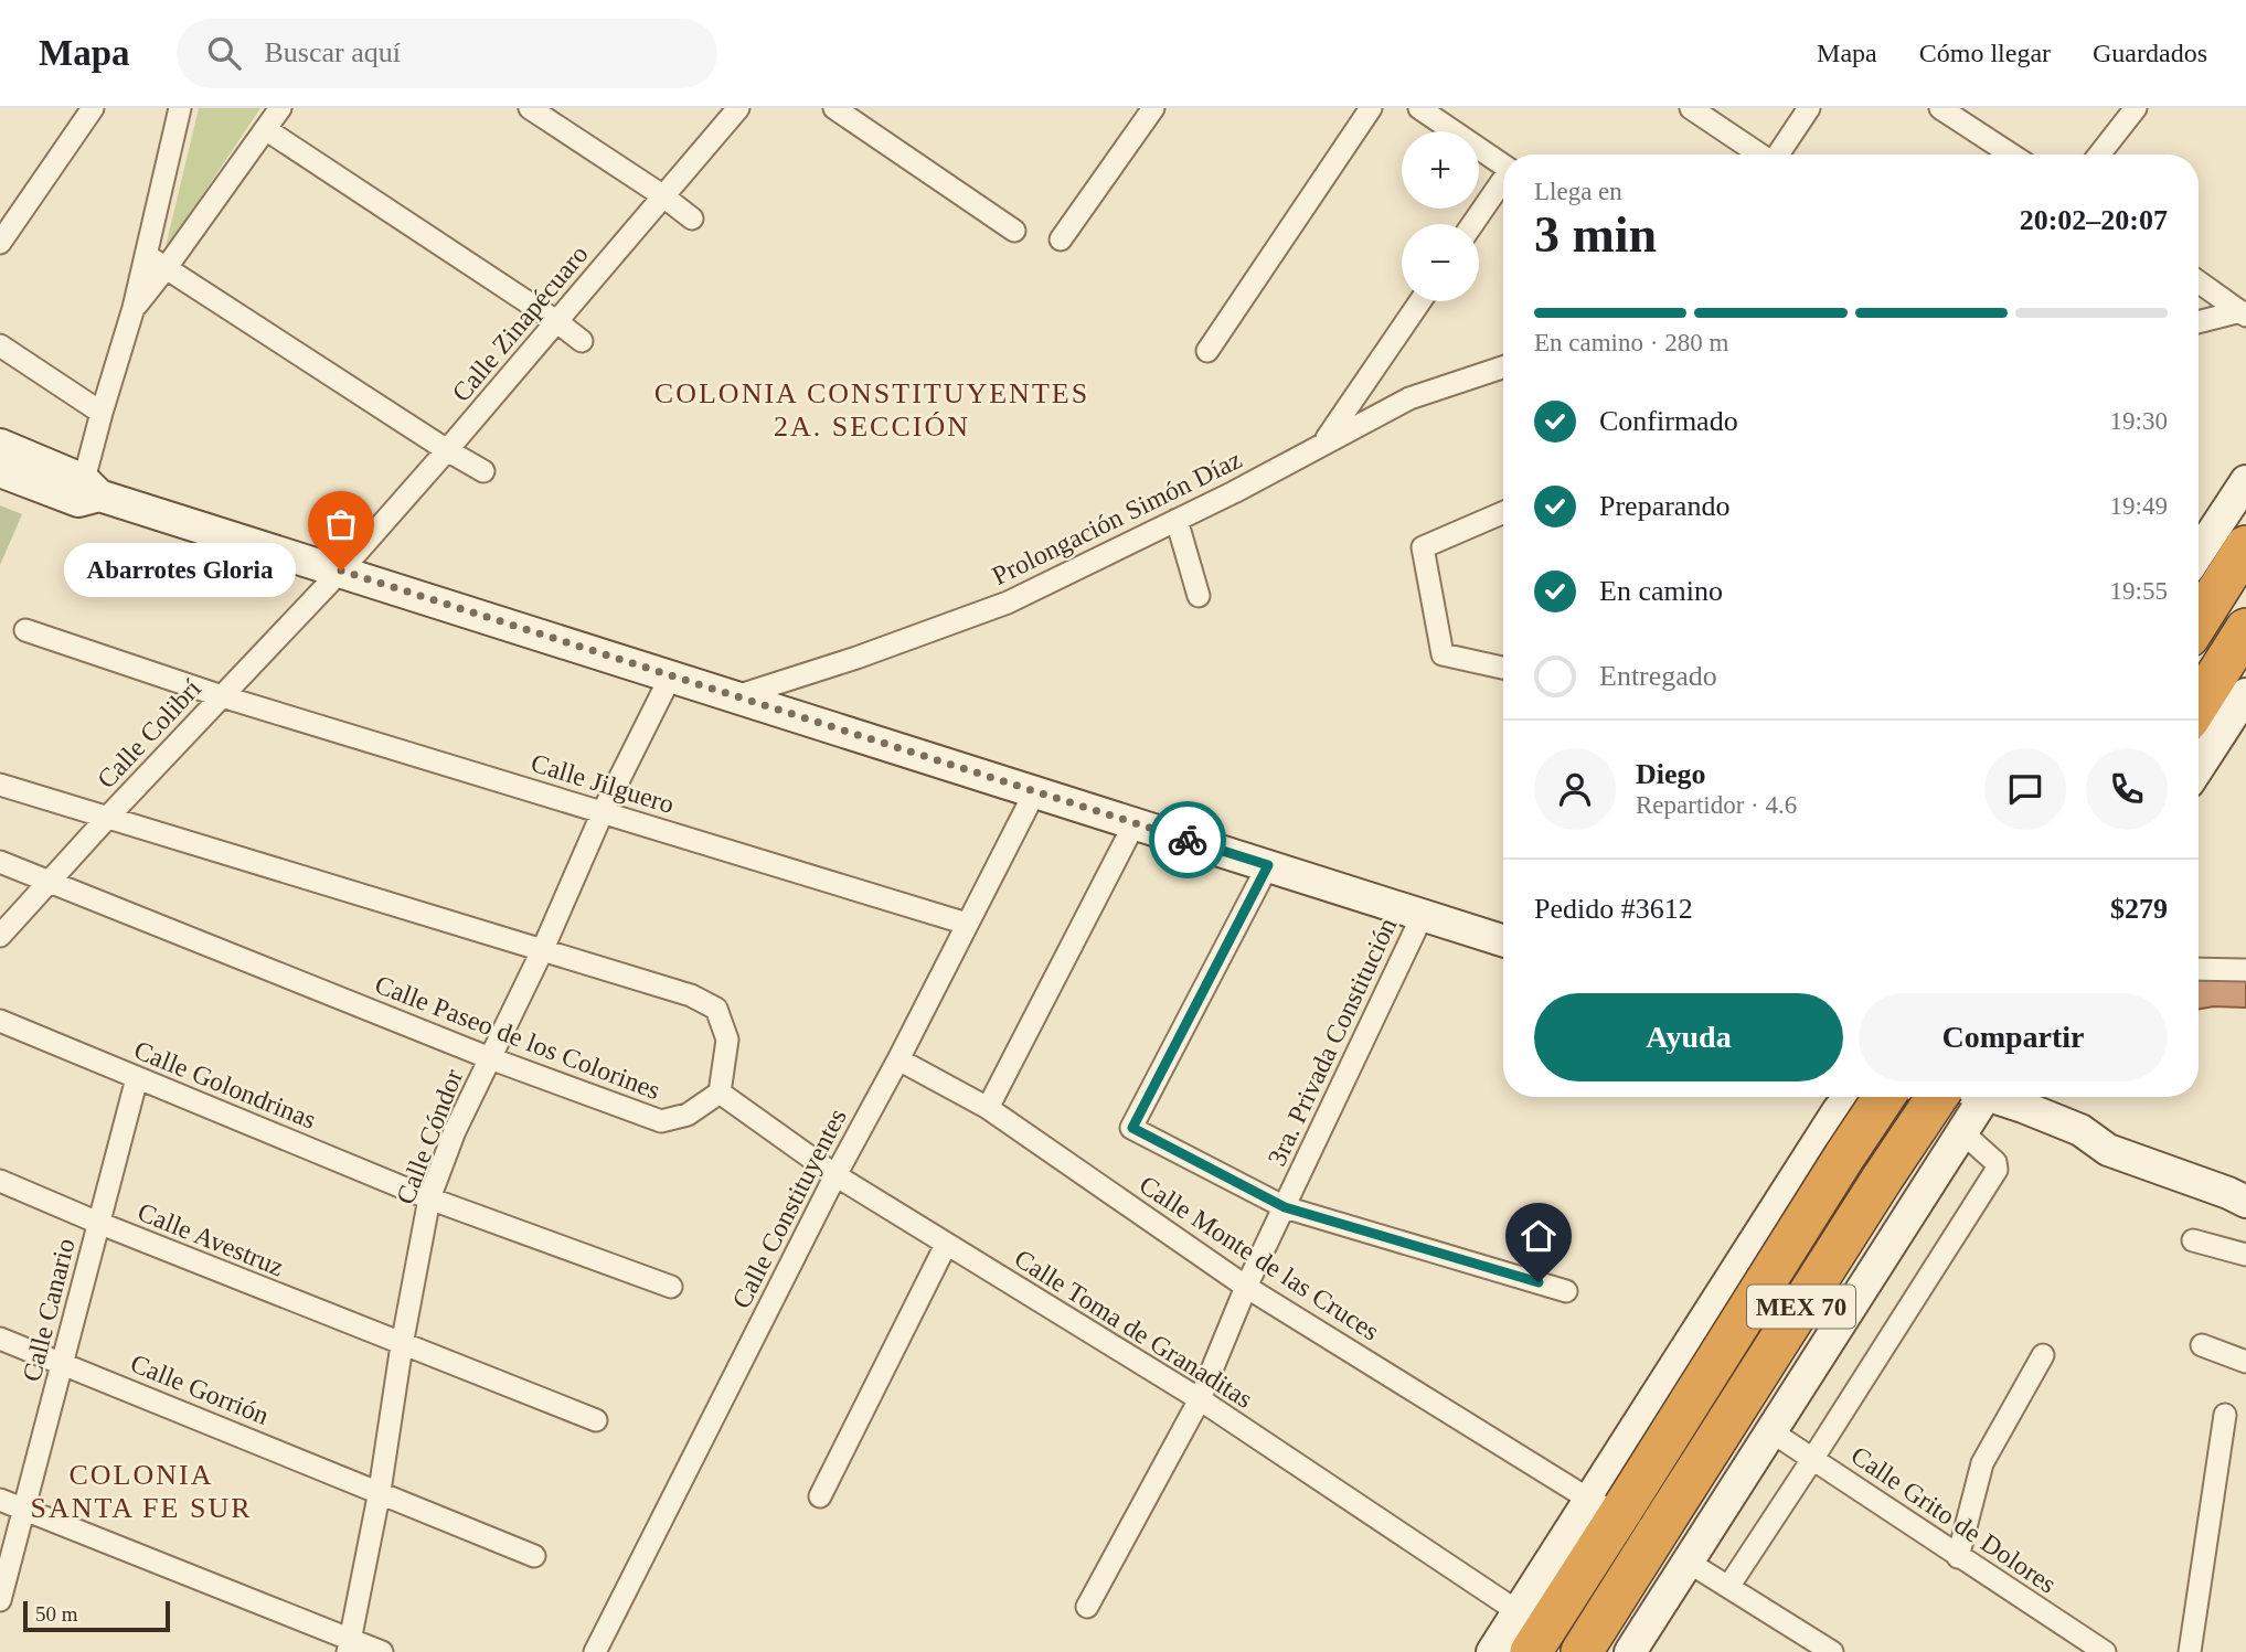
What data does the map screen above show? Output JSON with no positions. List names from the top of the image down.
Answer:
{
  "streets": {
    "highway": ["MEX 70"],
    "street": [
      "Calle Zinapécuaro",
      "Prolongación Simón Díaz",
      "Calle Colibrí",
      "Calle Jilguero",
      "Calle Paseo de los Colorines",
      "3ra. Privada Constitución",
      "Calle Golondrinas",
      "Calle Cóndor",
      "Calle Constituyentes",
      "Calle Avestruz",
      "Calle Monte de las Cruces",
      "Calle Canario",
      "Calle Toma de Granaditas",
      "Calle Gorrión",
      "Calle Grito de Dolores"
    ]
  },
  "crossings": [
    ["Calle Zinapécuaro", "Calle Colibrí"],
    ["Calle Colibrí", "Calle Jilguero"],
    ["Calle Colibrí", "Calle Paseo de los Colorines"],
    ["Calle Jilguero", "Calle Cóndor"],
    ["Calle Jilguero", "Calle Constituyentes"],
    ["Calle Paseo de los Colorines", "Calle Cóndor"],
    ["Calle Paseo de los Colorines", "Calle Toma de Granaditas"],
    ["3ra. Privada Constitución", "Calle Monte de las Cruces"],
    ["3ra. Privada Constitución", "Calle Toma de Granaditas"],
    ["Calle Golondrinas", "Calle Cóndor"],
    ["Calle Golondrinas", "Calle Canario"],
    ["Calle Cóndor", "Calle Avestruz"],
    ["Calle Cóndor", "Calle Gorrión"],
    ["Calle Constituyentes", "Calle Monte de las Cruces"],
    ["Calle Constituyentes", "Calle Toma de Granaditas"],
    ["Calle Avestruz", "Calle Canario"],
    ["Calle Monte de las Cruces", "MEX 70"],
    ["Calle Canario", "Calle Gorrión"]
  ],
  "districts": ["COLONIA CONSTITUYENTES 2A. SECCIÓN", "COLONIA SANTA FE SUR"],
  "places": ["Abarrotes Gloria"],
  "scale_bar": "50 m",
  "page": {
    "header": "Mapa",
    "search": "Buscar aquí",
    "nav": ["Mapa", "Cómo llegar", "Guardados"],
    "map_buttons": ["+", "−"],
    "heading": ["3 min", "Llega en", "20:02–20:07"],
    "panel": [
      "Diego",
      "Repartidor · 4.6",
      "Pedido #3612",
      "$279"
    ],
    "bar": "En camino · 280 m",
    "list": [
      ["Confirmado", "19:30"],
      ["Preparando", "19:49"],
      ["En camino", "19:55"],
      "Entregado"
    ],
    "bubble": "Abarrotes Gloria",
    "buttons": ["Ayuda", "Compartir"],
    "scale": "50 m"
  }
}
